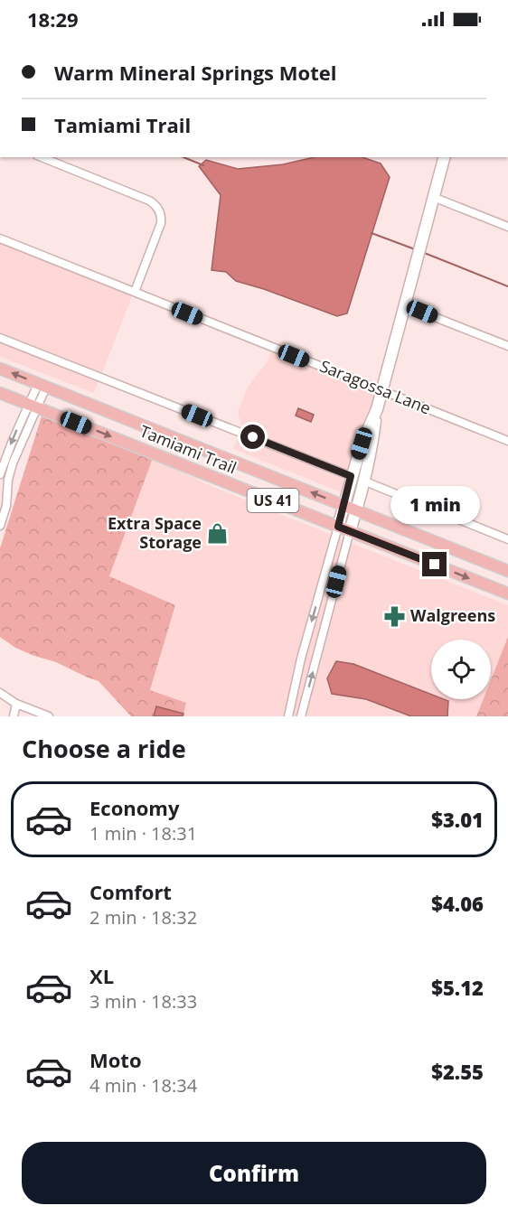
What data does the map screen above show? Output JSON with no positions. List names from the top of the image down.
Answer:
{
  "streets": {
    "main road": ["Tamiami Trail", "US 41"],
    "street": ["Saragossa Lane"]
  },
  "crossings": [
    ["Tamiami Trail", "US 41"]
  ],
  "places": {
    "shop": ["Extra Space Storage"],
    "pharmacy": ["Walgreens"]
  },
  "page": {
    "status": "18:29",
    "banner": ["Warm Mineral Springs Motel", "Tamiami Trail"],
    "bubble": "1 min",
    "heading": "Choose a ride",
    "list": [
      {
        "name": "Economy",
        "note": "1 min · 18:31",
        "value": "$3.01"
      },
      {
        "name": "Comfort",
        "note": "2 min · 18:32",
        "value": "$4.06"
      },
      {
        "name": "XL",
        "note": "3 min · 18:33",
        "value": "$5.12"
      },
      {
        "name": "Moto",
        "note": "4 min · 18:34",
        "value": "$2.55"
      }
    ],
    "buttons": "Confirm"
  }
}
